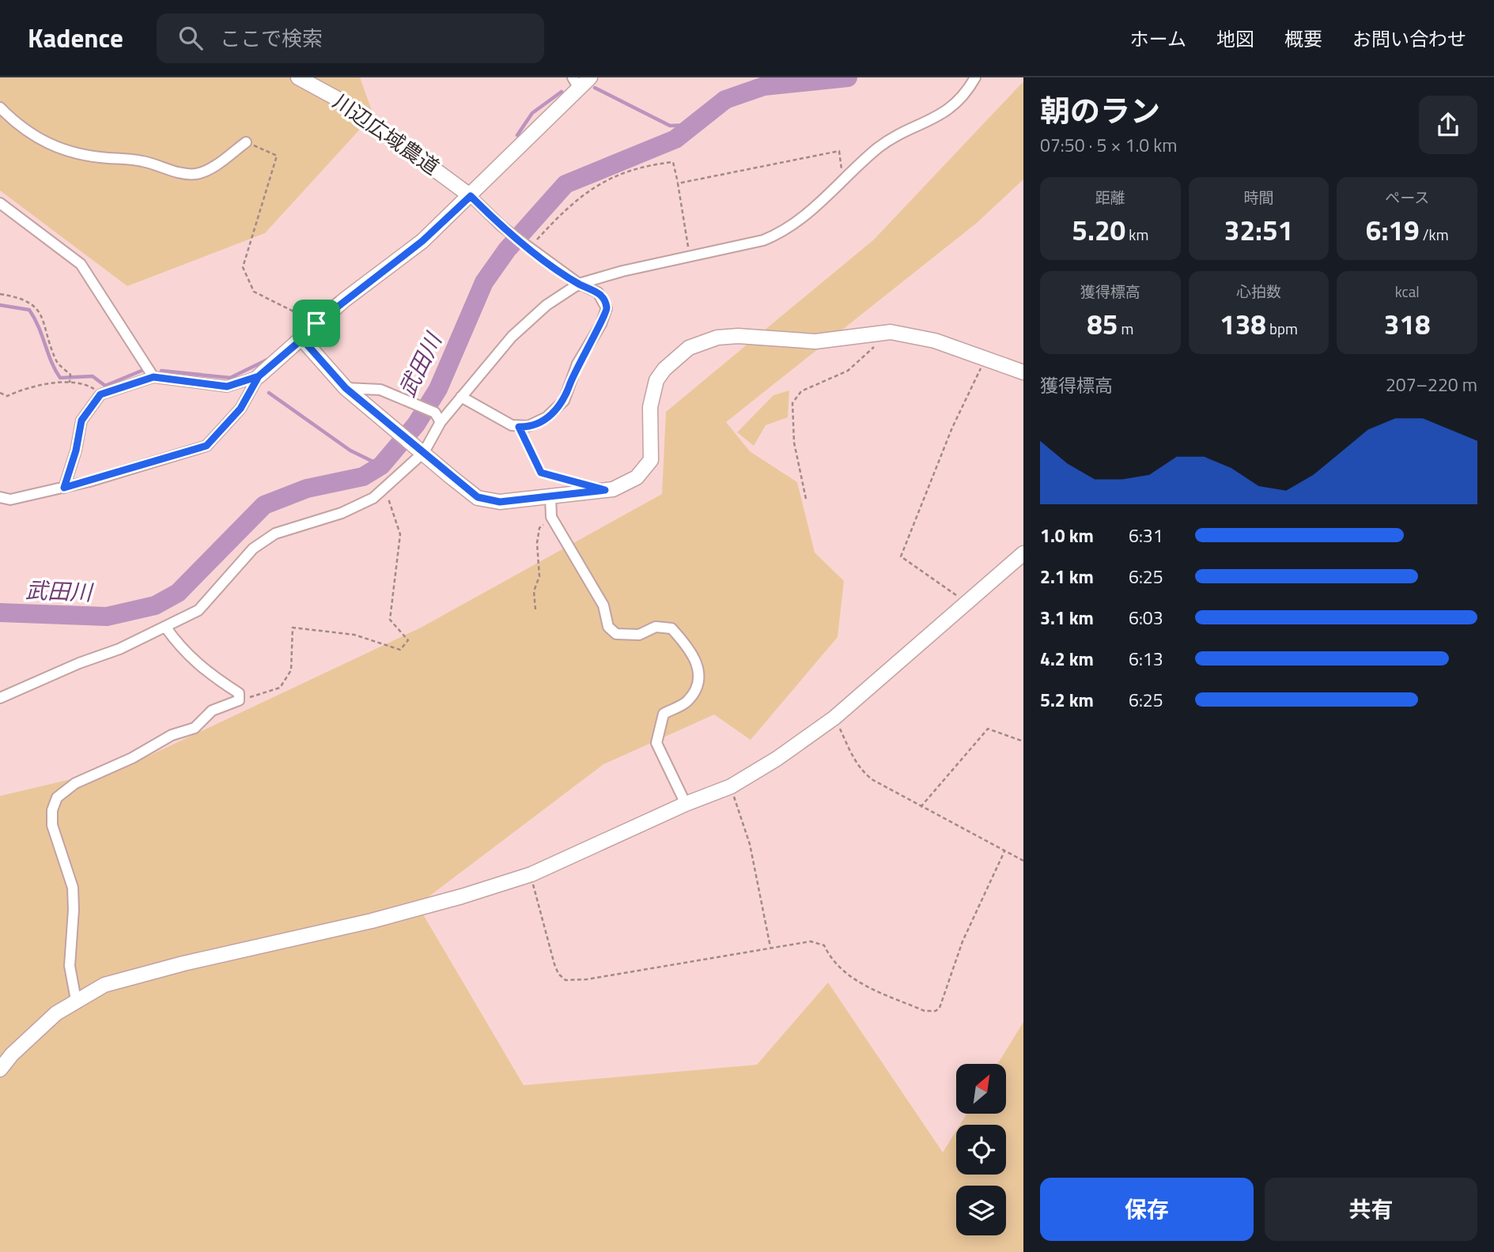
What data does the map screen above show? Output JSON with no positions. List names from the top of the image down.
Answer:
{
  "streets": {
    "street": ["川辺広域農道"]
  },
  "water": ["武田川"],
  "north": "top right",
  "page": {
    "header": "Kadence",
    "search": "ここで検索",
    "nav": [
      "ホーム",
      "地図",
      "概要",
      "お問い合わせ"
    ],
    "heading": ["朝のラン", "07:50 · 5 × 1.0 km"],
    "stats": [
      ["距離", "5.20 km"],
      ["時間", "32:51"],
      ["ペース", "6:19 /km"],
      ["獲得標高", "85 m"],
      ["心拍数", "138 bpm"],
      ["kcal", "318"]
    ],
    "chart": ["獲得標高", "207–220 m"],
    "list": [
      {
        "name": "1.0 km",
        "note": "6:31"
      },
      {
        "name": "2.1 km",
        "note": "6:25"
      },
      {
        "name": "3.1 km",
        "note": "6:03"
      },
      {
        "name": "4.2 km",
        "note": "6:13"
      },
      {
        "name": "5.2 km",
        "note": "6:25"
      }
    ],
    "buttons": ["保存", "共有"]
  }
}
